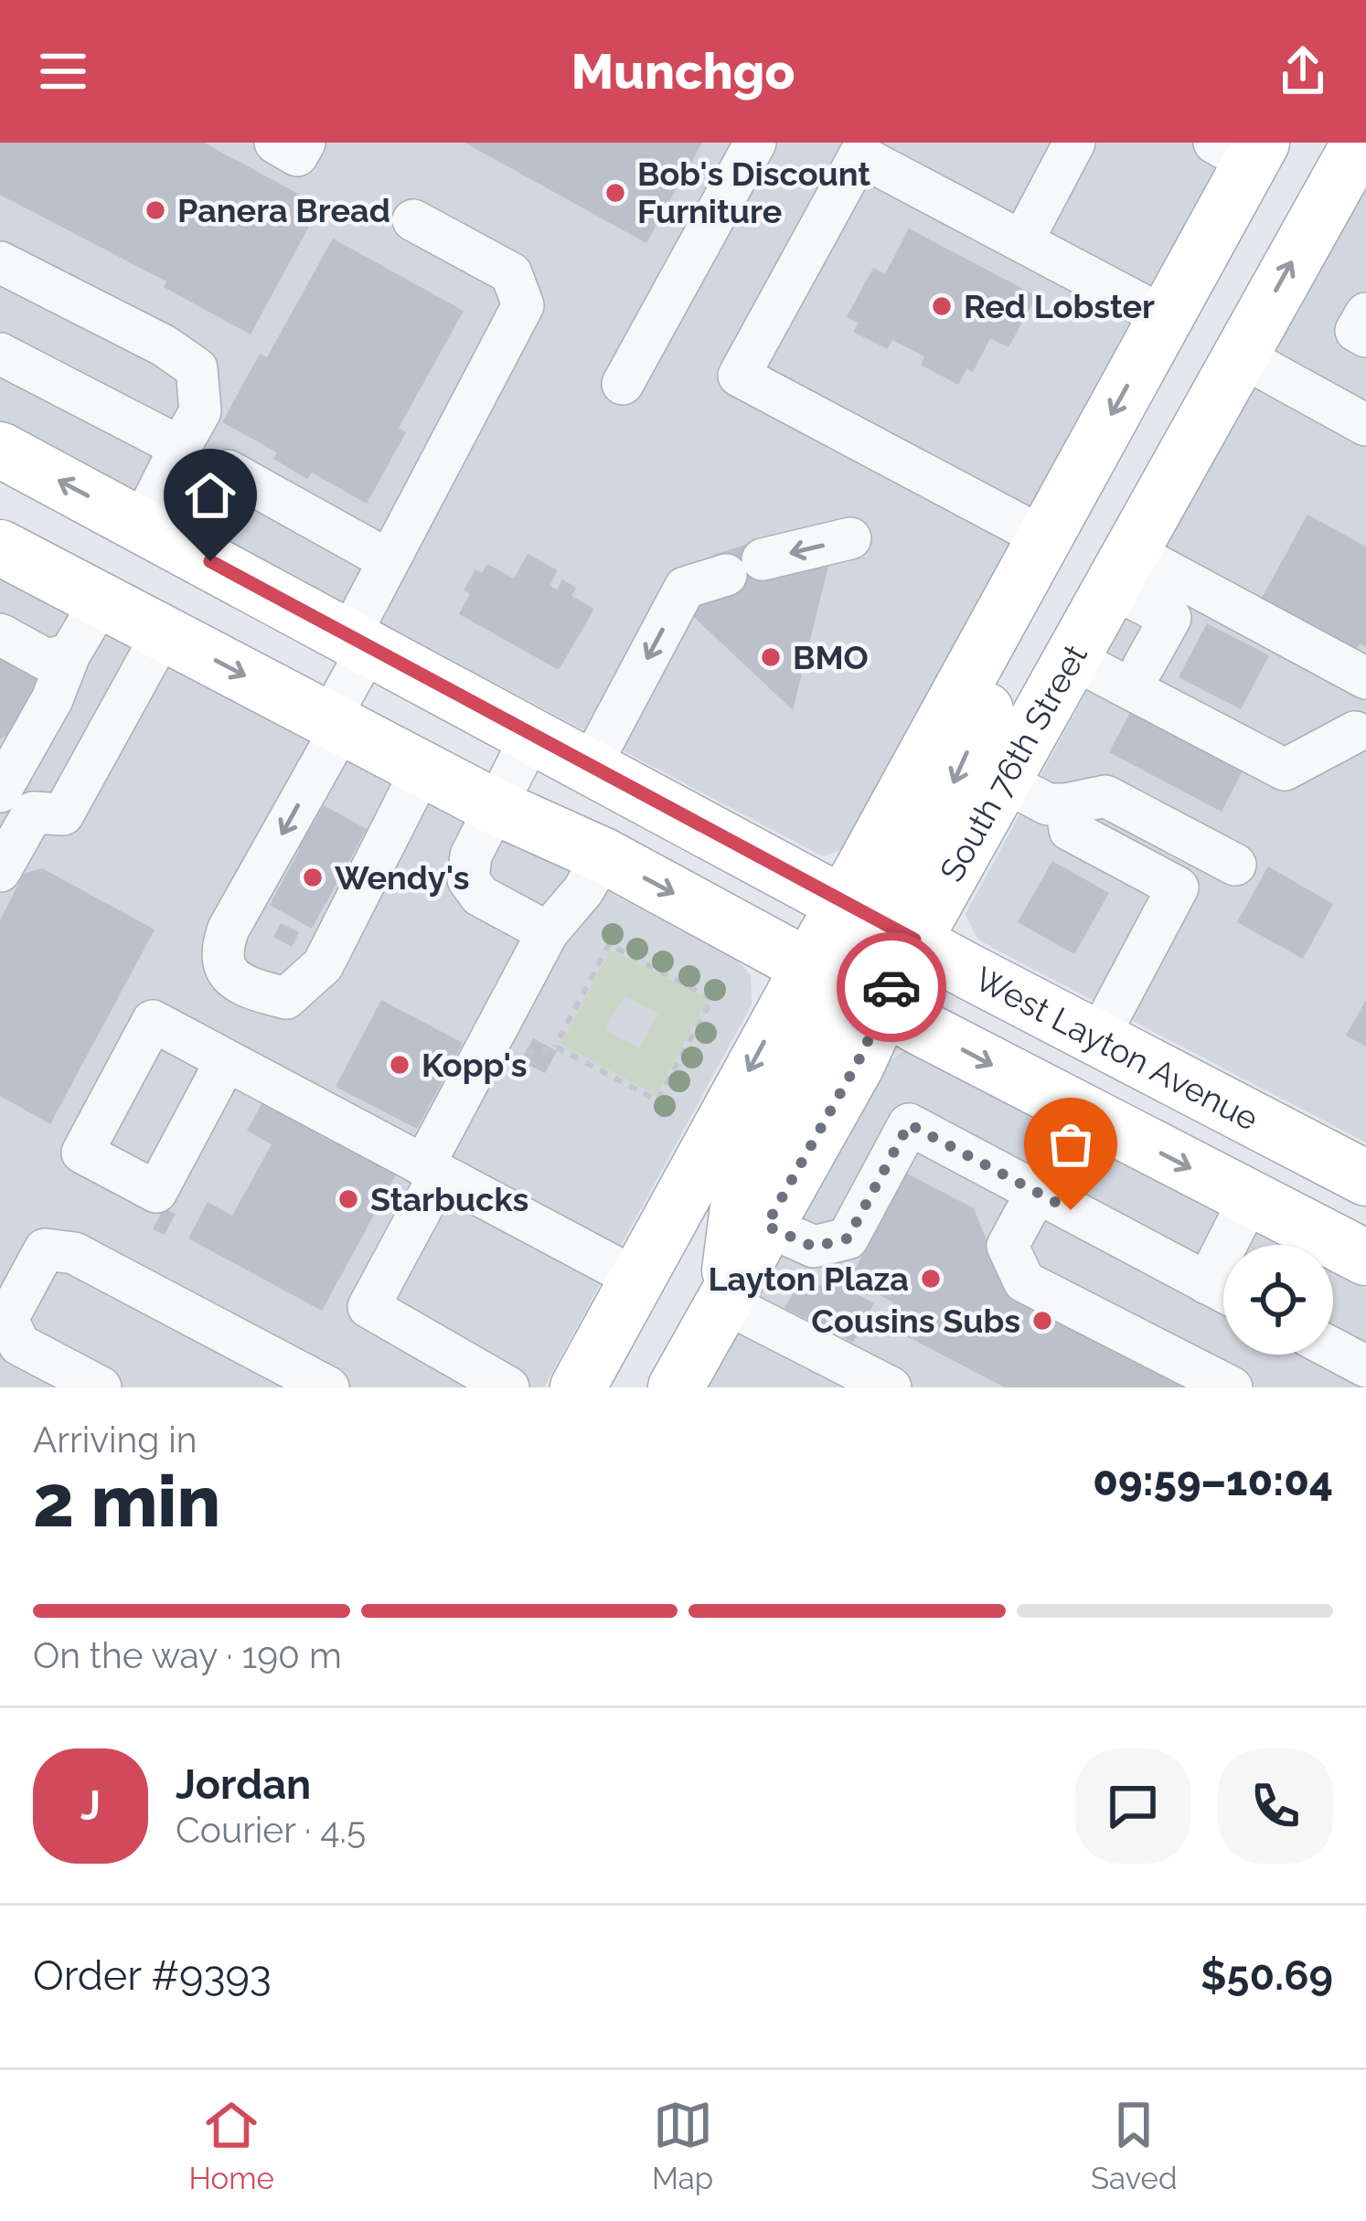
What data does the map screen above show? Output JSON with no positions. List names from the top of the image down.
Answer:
{
  "streets": {
    "main road": ["South 76th Street", "West Layton Avenue"]
  },
  "crossings": [
    ["South 76th Street", "West Layton Avenue"]
  ],
  "places": [
    "Bob's Discount Furniture",
    "Panera Bread",
    "Red Lobster",
    "BMO",
    "Wendy's",
    "Kopp's",
    "Starbucks",
    "Layton Plaza",
    "Cousins Subs"
  ],
  "page": {
    "header": "Munchgo",
    "heading": ["2 min", "Arriving in", "09:59–10:04"],
    "panel": [
      "Jordan",
      "Courier · 4.5",
      "Order #9393",
      "$50.69"
    ],
    "bar": "On the way · 190 m",
    "round": "J",
    "tabs": ["Home", "Map", "Saved"]
  }
}
